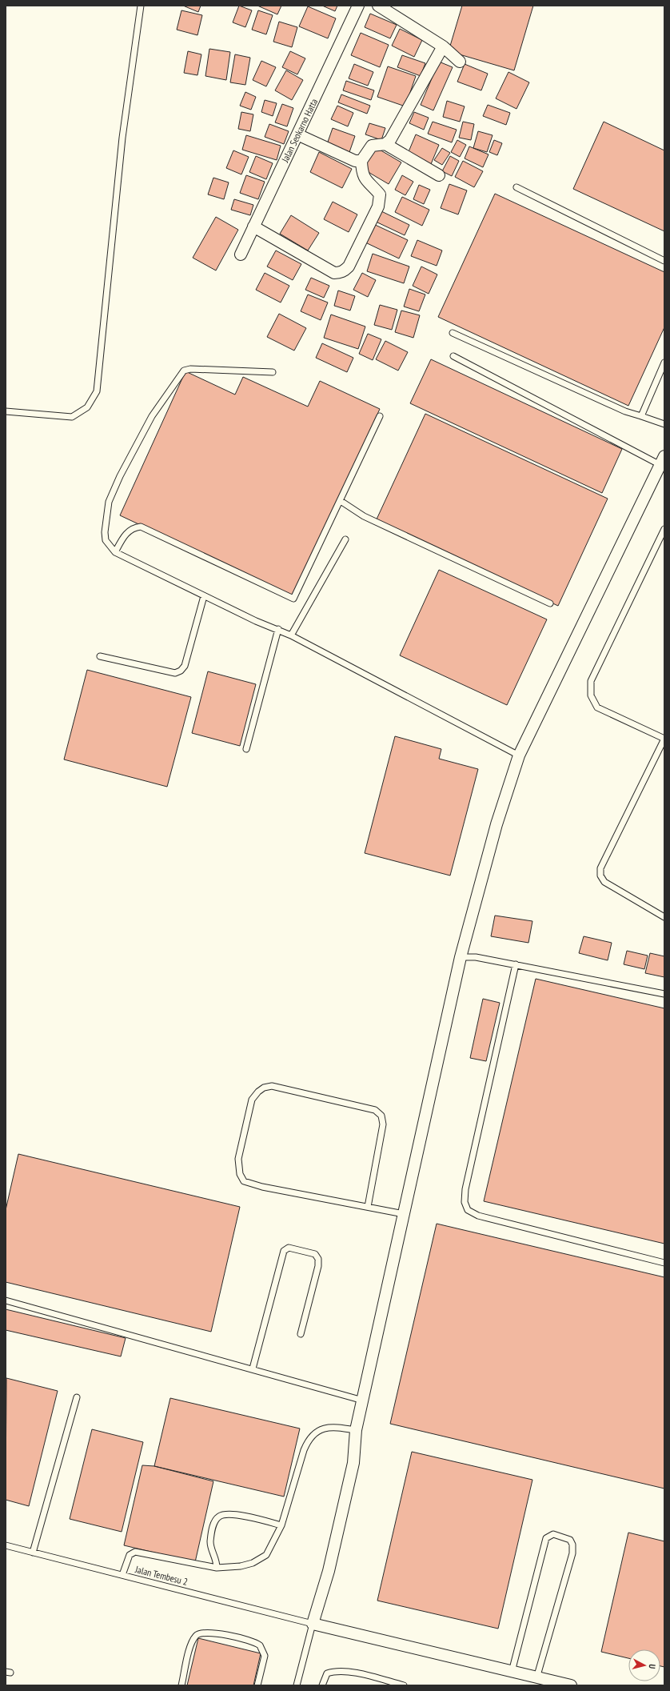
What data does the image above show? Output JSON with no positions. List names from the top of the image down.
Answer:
{
  "streets": {
    "street": ["Jalan Seokarno Hatta"],
    "lane": ["Jalan Tembesu 2"]
  },
  "north": "right"
}
